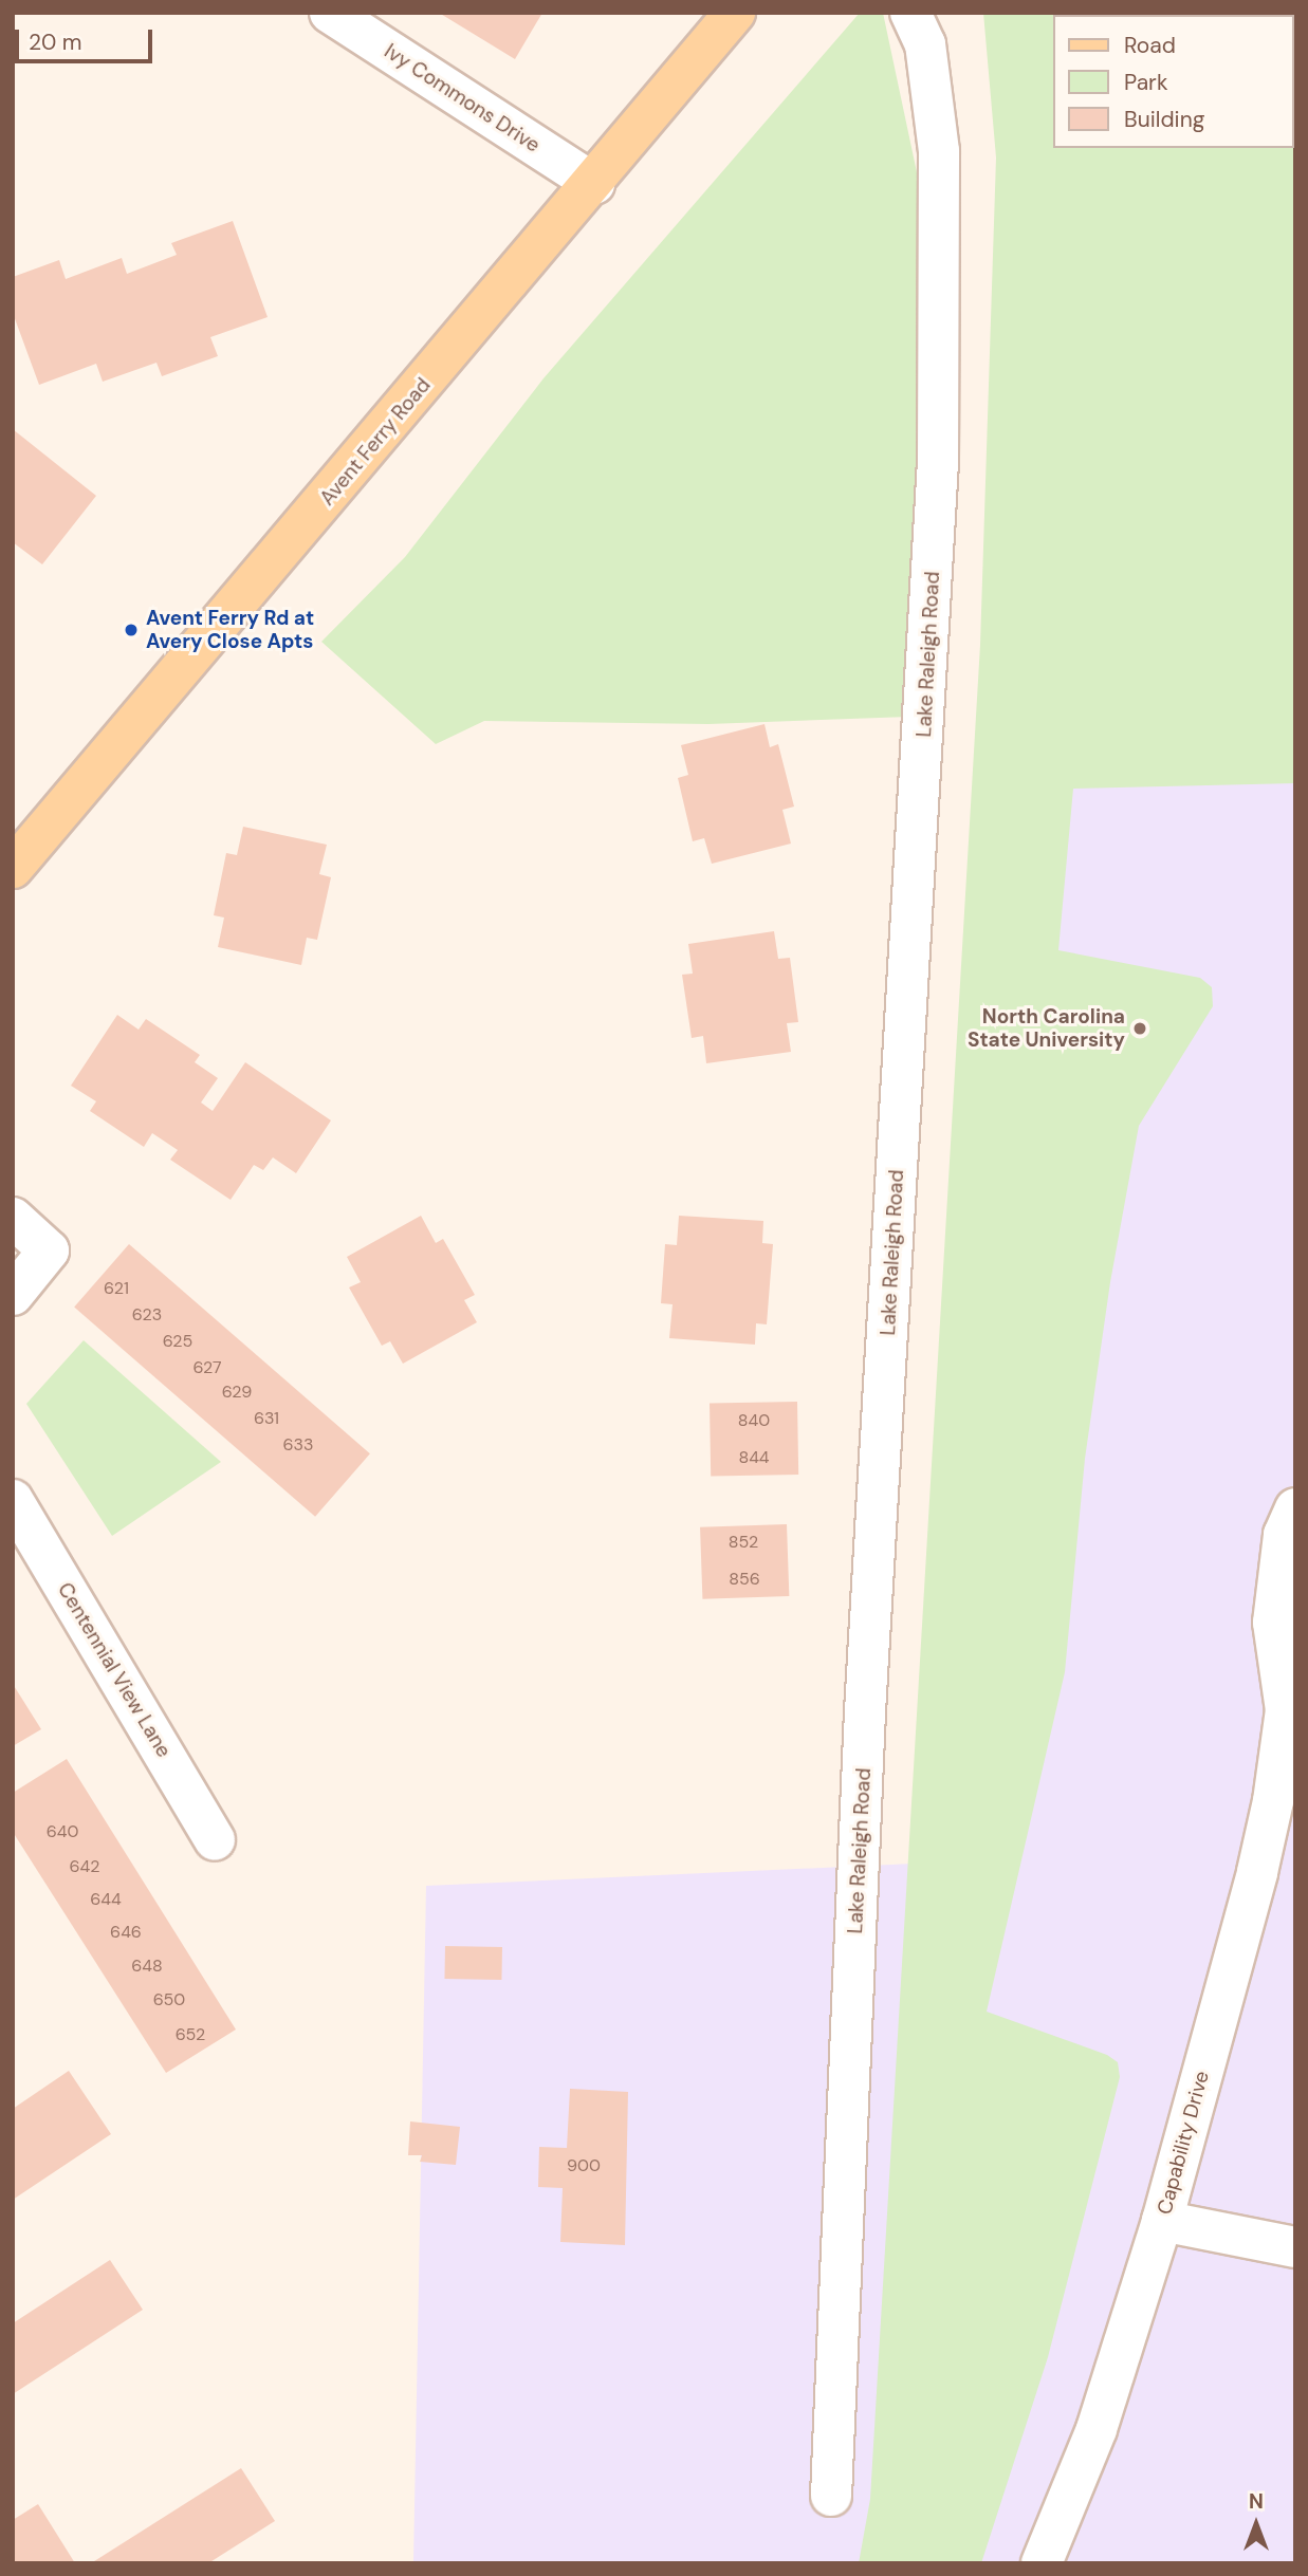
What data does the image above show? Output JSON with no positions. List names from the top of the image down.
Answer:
{
  "streets": {
    "main road": ["Avent Ferry Road"],
    "street": [
      "Ivy Commons Drive",
      "Lake Raleigh Road",
      "Centennial View Lane",
      "Capability Drive"
    ]
  },
  "crossings": [
    ["Ivy Commons Drive", "Avent Ferry Road"]
  ],
  "places": ["Avent Ferry Rd at Avery Close Apts", "North Carolina State University"],
  "house_numbers": [
    "621",
    "623",
    "625",
    "627",
    "629",
    "631",
    "840",
    "633",
    "844",
    "852",
    "856",
    "640",
    "642",
    "644",
    "646",
    "648",
    "650",
    "652",
    "900"
  ],
  "legend": ["Road", "Park", "Building"],
  "scale_bar": "20 m",
  "north": "top"
}
